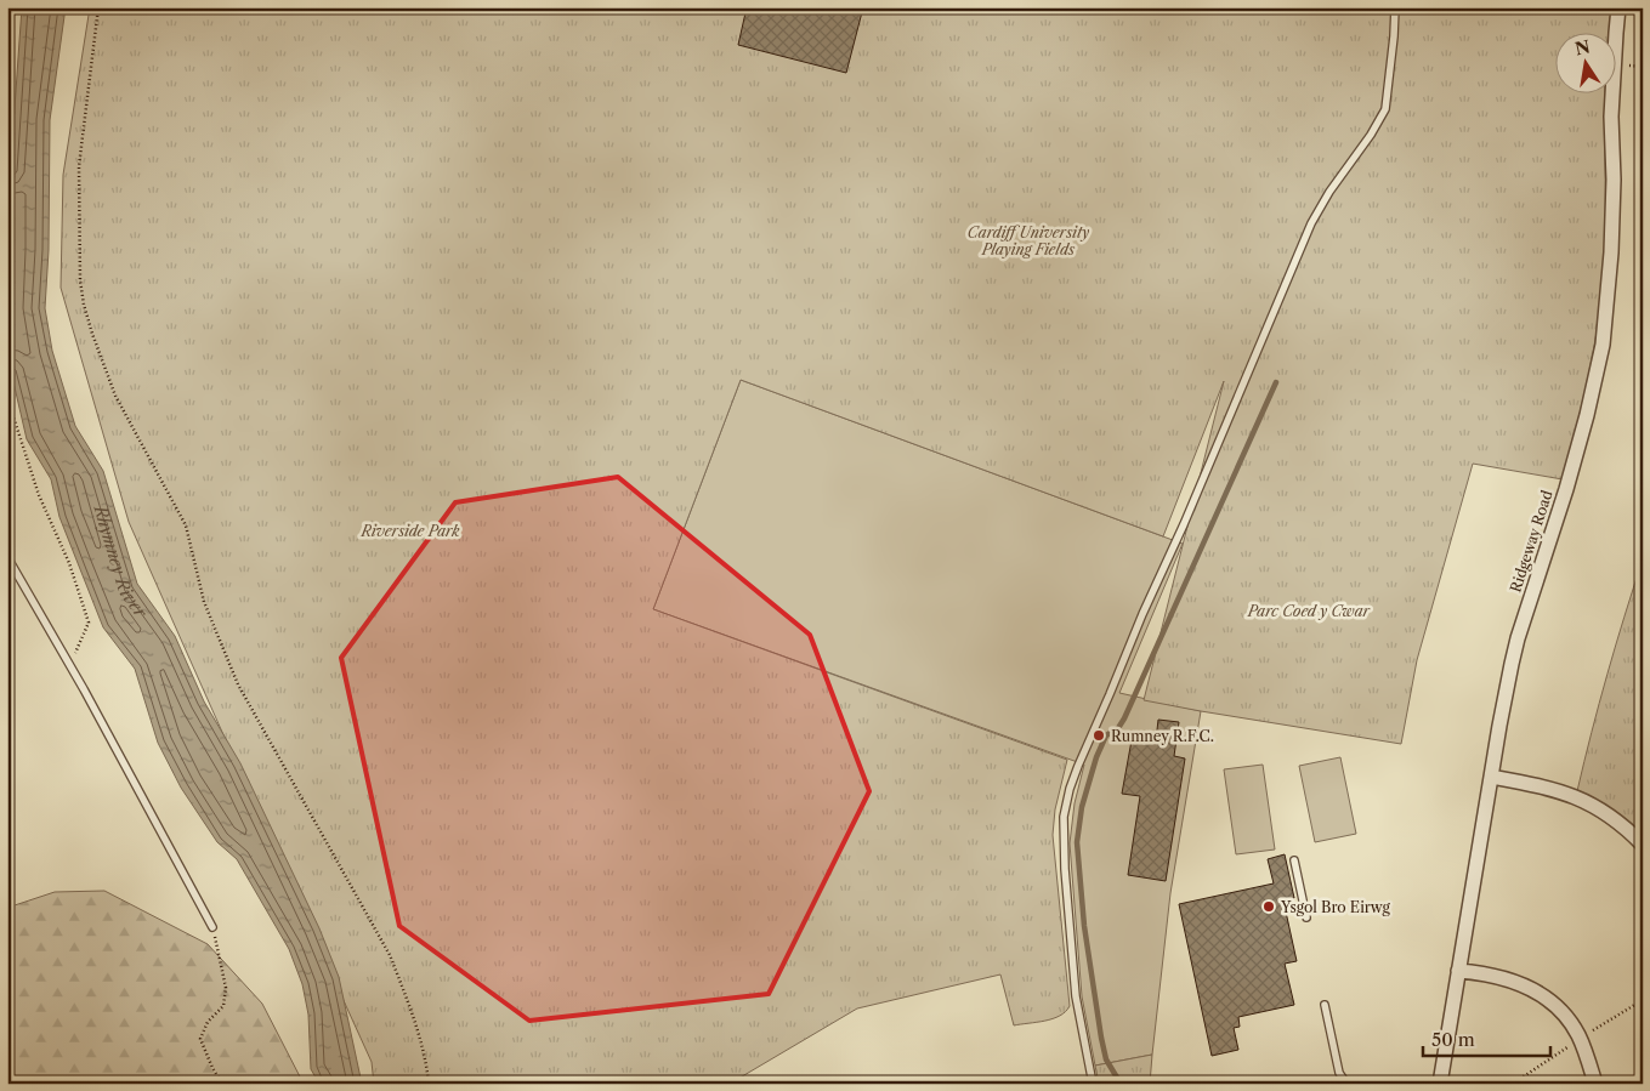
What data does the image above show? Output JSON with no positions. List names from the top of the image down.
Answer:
{
  "streets": {
    "street": ["Ridgeway Road"]
  },
  "water": ["Rhymney River"],
  "parks": ["Cardiff University Playing Fields", "Riverside Park", "Parc Coed y Cwar"],
  "places": ["Rumney R.F.C.", "Ysgol Bro Eirwg"],
  "scale_bar": "50 m",
  "north": "top"
}
